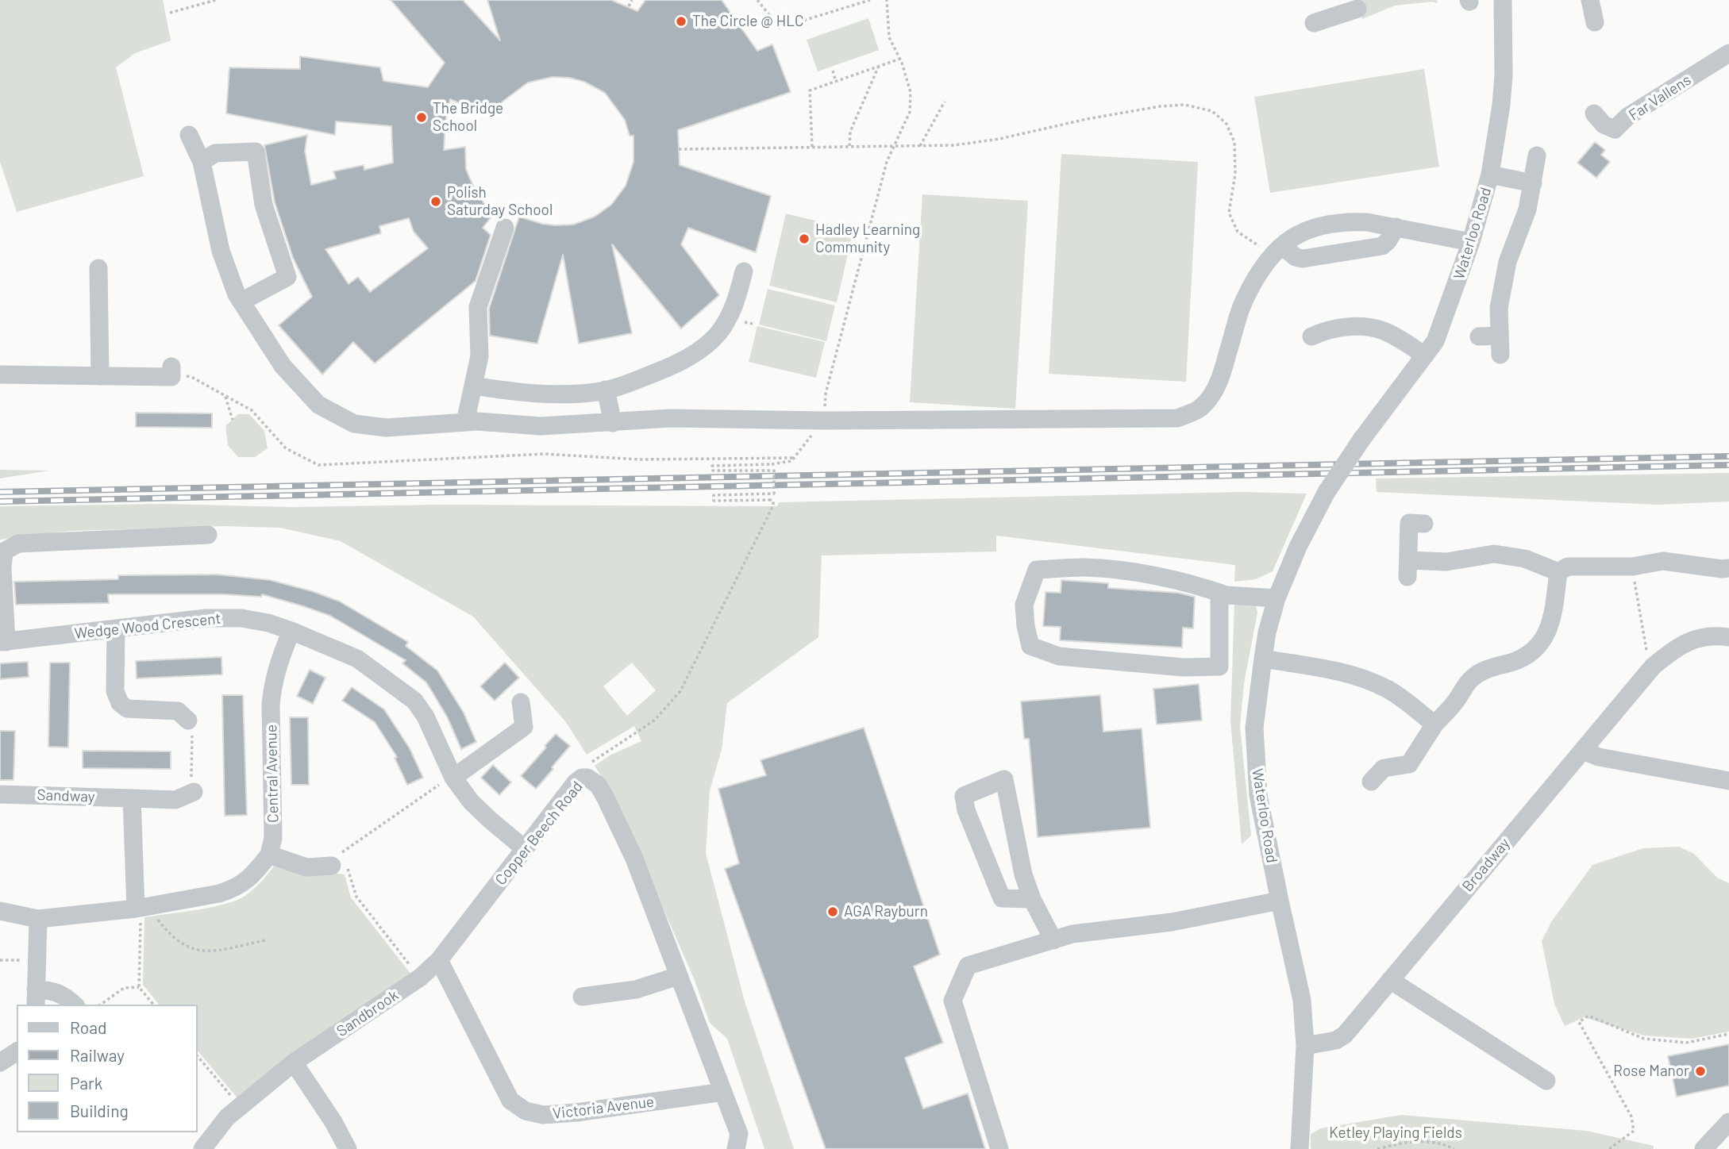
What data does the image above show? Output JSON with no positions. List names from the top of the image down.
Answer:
{
  "streets": {
    "street": [
      "Far Vallens",
      "Waterloo Road",
      "Wedge Wood Crescent",
      "Central Avenue",
      "Sandway",
      "Copper Beech Road",
      "Broadway",
      "Sandbrook",
      "Victoria Avenue"
    ]
  },
  "crossings": [
    ["Waterloo Road", "Broadway"],
    ["Wedge Wood Crescent", "Central Avenue"],
    ["Wedge Wood Crescent", "Copper Beech Road"],
    ["Copper Beech Road", "Sandbrook"],
    ["Copper Beech Road", "Victoria Avenue"],
    ["Sandbrook", "Victoria Avenue"]
  ],
  "parks": ["Ketley Playing Fields"],
  "places": [
    "The Circle @ HLC",
    "The Bridge School",
    "Polish Saturday School",
    "Hadley Learning Community",
    "AGA Rayburn",
    "Rose Manor"
  ],
  "legend": [
    "Road",
    "Railway",
    "Park",
    "Building"
  ]
}
